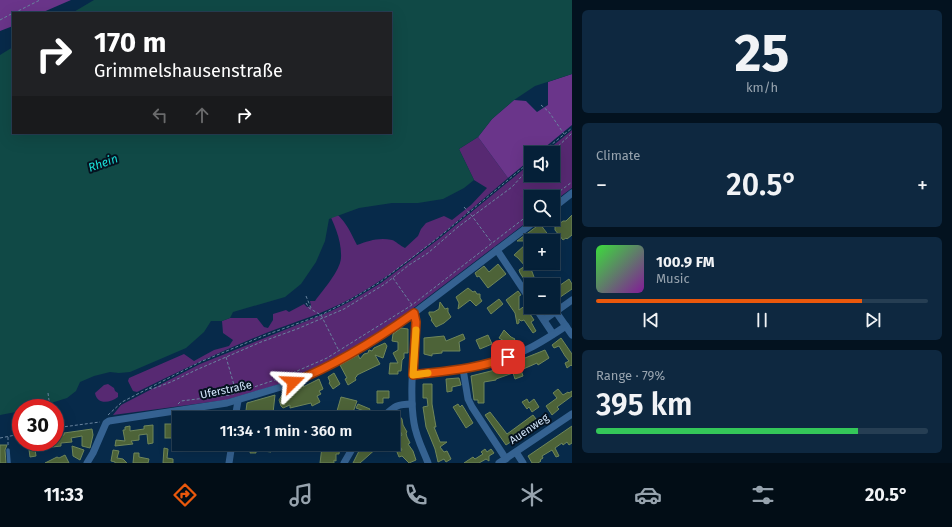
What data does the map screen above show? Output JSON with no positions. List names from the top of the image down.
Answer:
{
  "streets": {
    "street": ["Uferstraße", "Auenweg"]
  },
  "water": ["Rhein"],
  "page": {
    "tile": [
      ["25", "km/h"],
      "Climate",
      ["Range · 79%", "395 km"]
    ],
    "turn": ["170 m", "Grimmelshausenstraße"],
    "map_buttons": ["+", "−"],
    "heat": ["−", "20.5°", "+"],
    "song": ["100.9 FM", "Music"],
    "limit": "30",
    "trip": "11:34 · 1 min · 360 m",
    "tabs": ["11:33", "20.5°"]
  }
}
